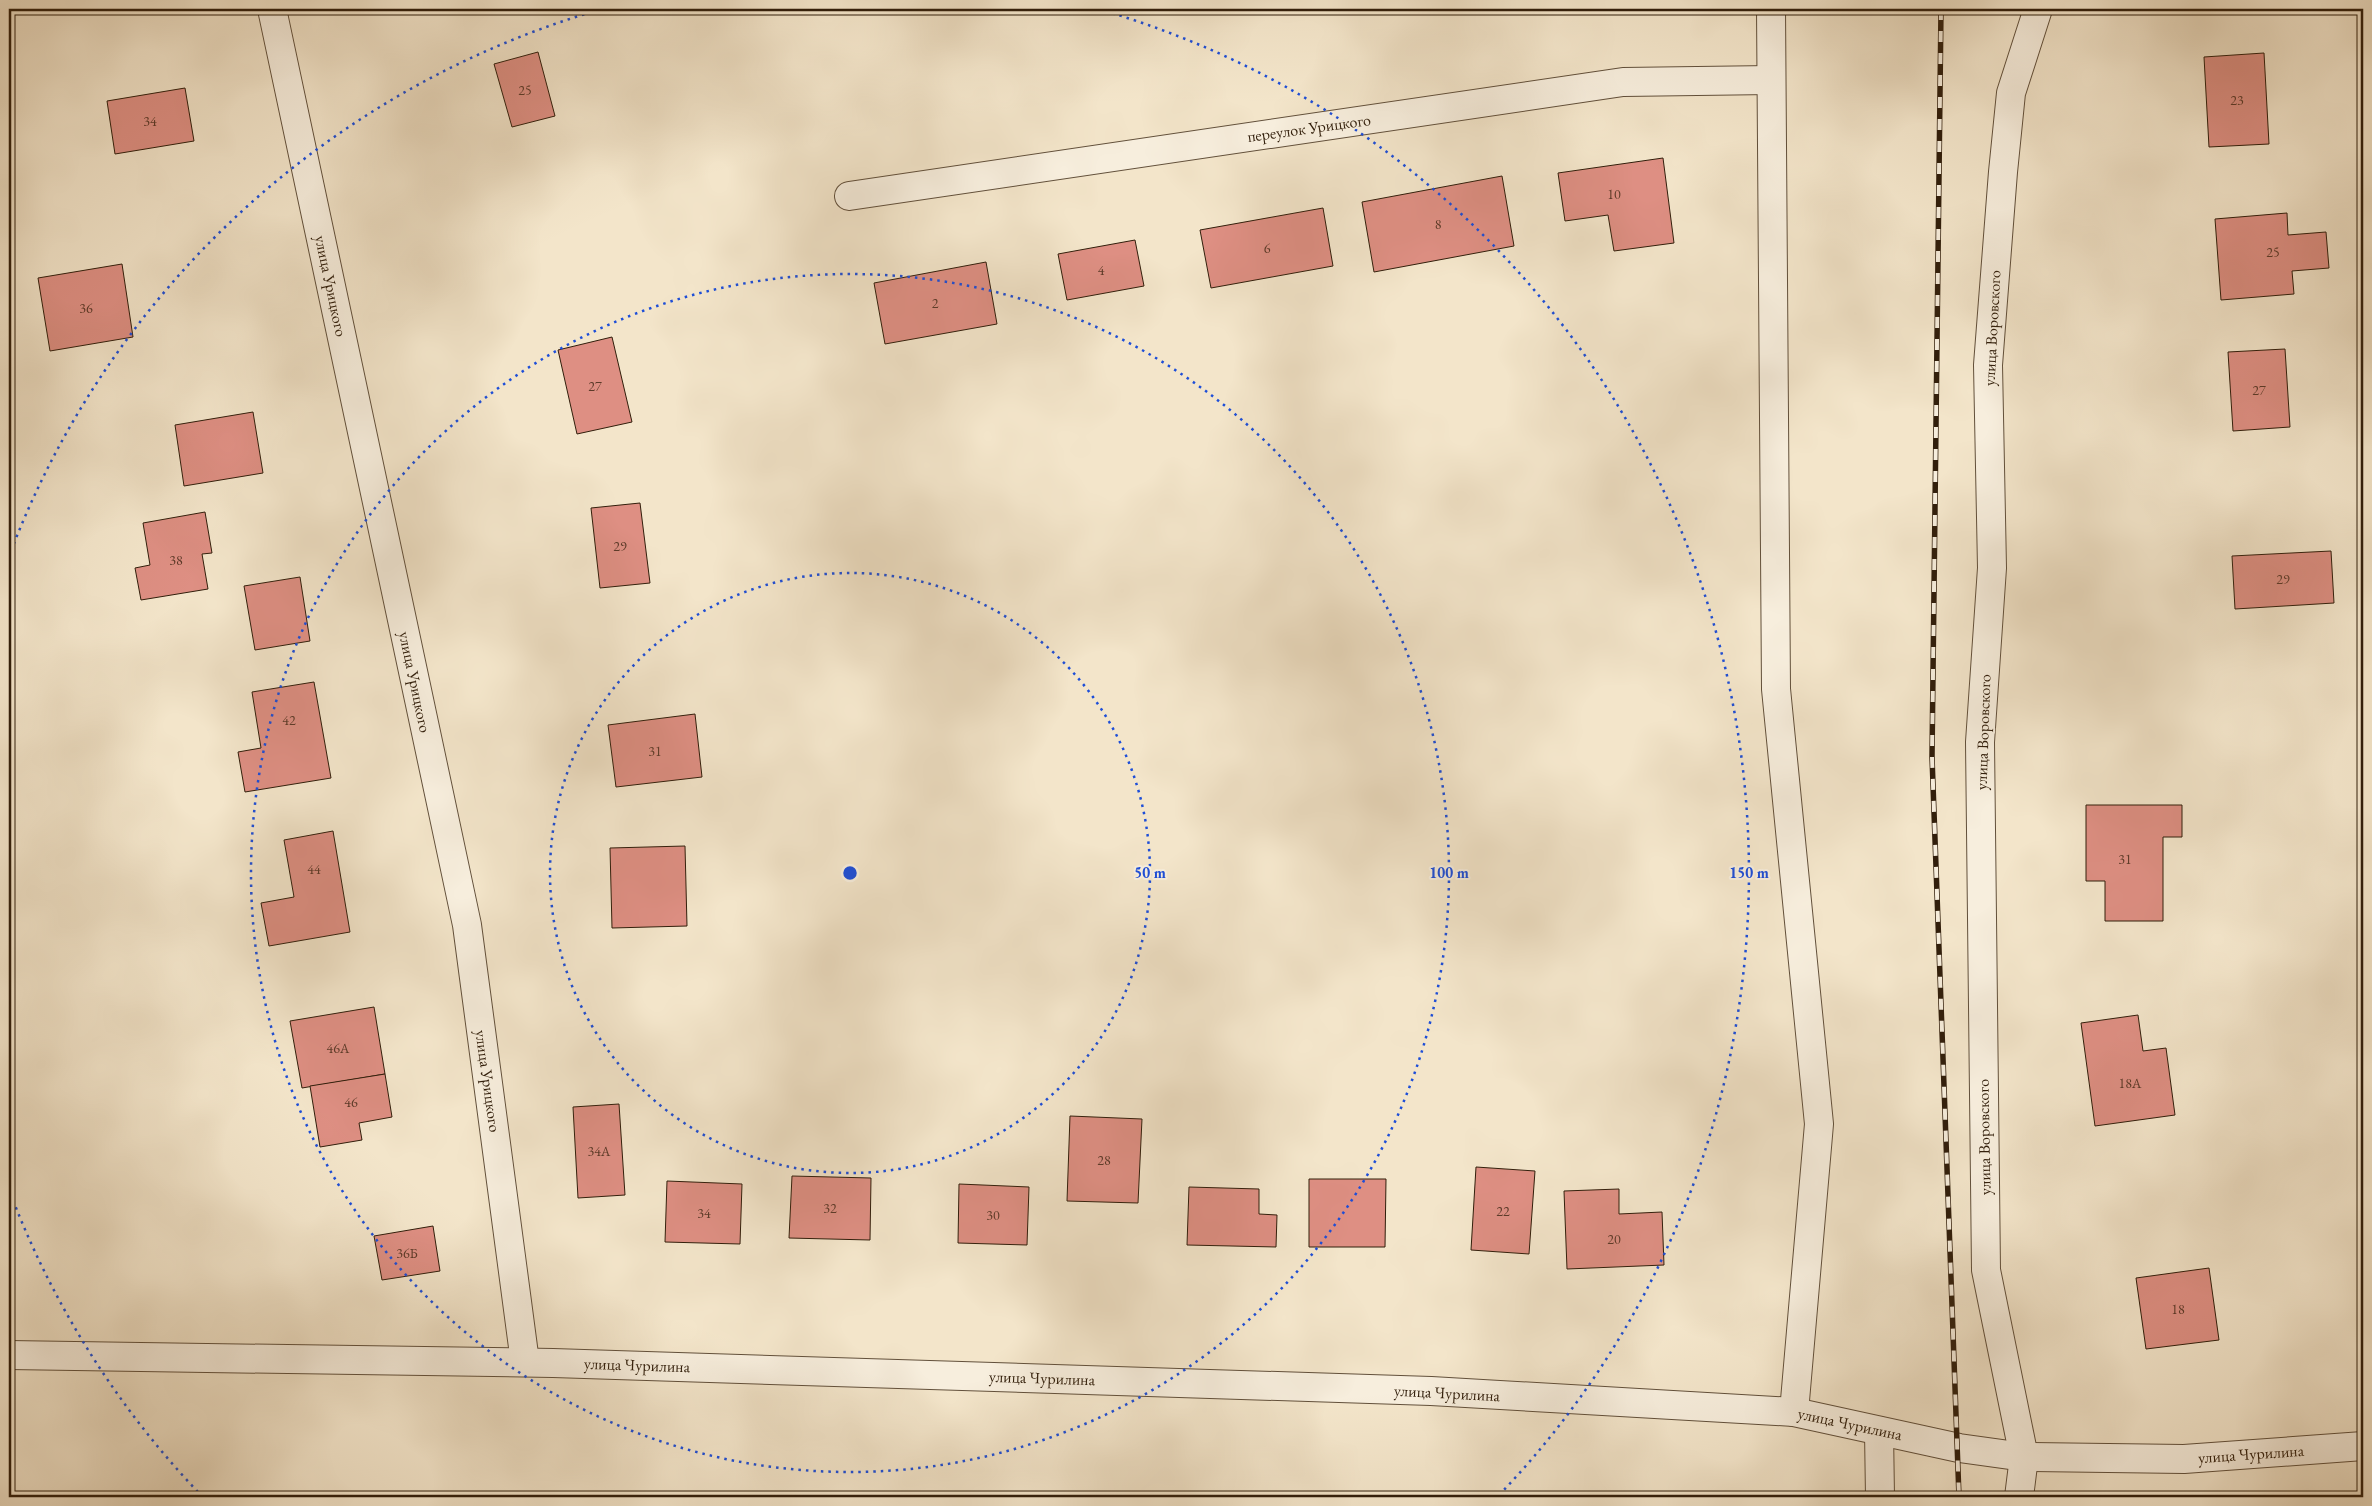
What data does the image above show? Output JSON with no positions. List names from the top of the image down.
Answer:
{
  "streets": {
    "street": [
      "переулок Урицкого",
      "улица Урицкого",
      "улица Воровского",
      "улица Чурилина"
    ]
  },
  "crossings": [
    ["улица Урицкого", "улица Чурилина"],
    ["улица Воровского", "улица Чурилина"]
  ],
  "house_numbers": [
    "25",
    "23",
    "34",
    "10",
    "8",
    "6",
    "25",
    "4",
    "2",
    "36",
    "27",
    "27",
    "29",
    "38",
    "29",
    "42",
    "31",
    "31",
    "44",
    "46А",
    "18А",
    "46",
    "34А",
    "28",
    "32",
    "22",
    "34",
    "30",
    "20",
    "36Б",
    "18"
  ],
  "rings": ["50 m", "100 m", "150 m"]
}
